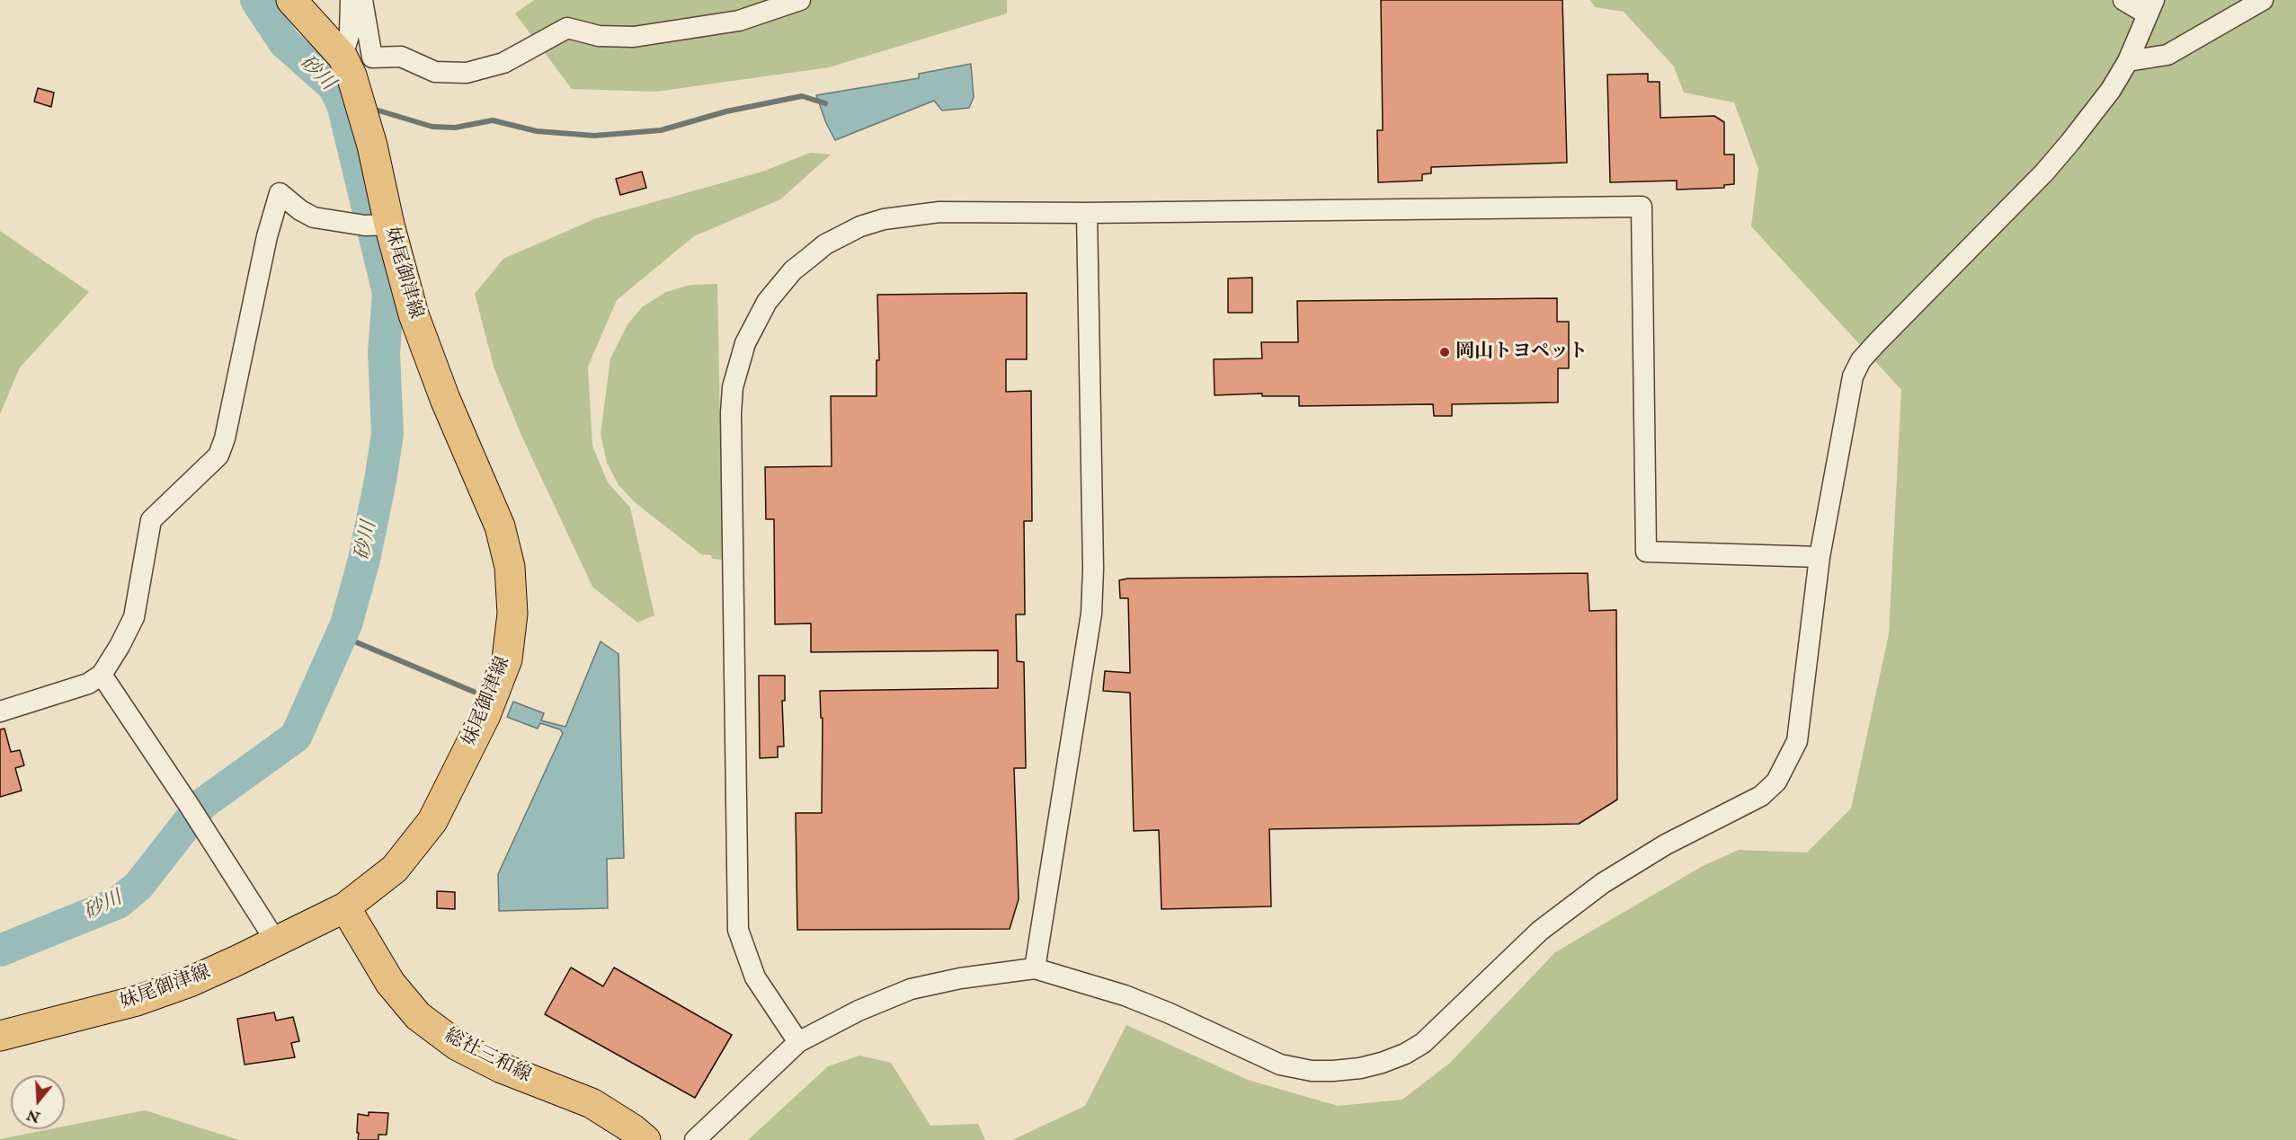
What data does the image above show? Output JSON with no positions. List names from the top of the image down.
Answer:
{
  "streets": {
    "main road": ["妹尾御津線", "総社三和線"]
  },
  "crossings": [
    ["妹尾御津線", "総社三和線"]
  ],
  "water": ["砂川"],
  "places": ["岡山トヨペット"],
  "north": "bottom"
}
